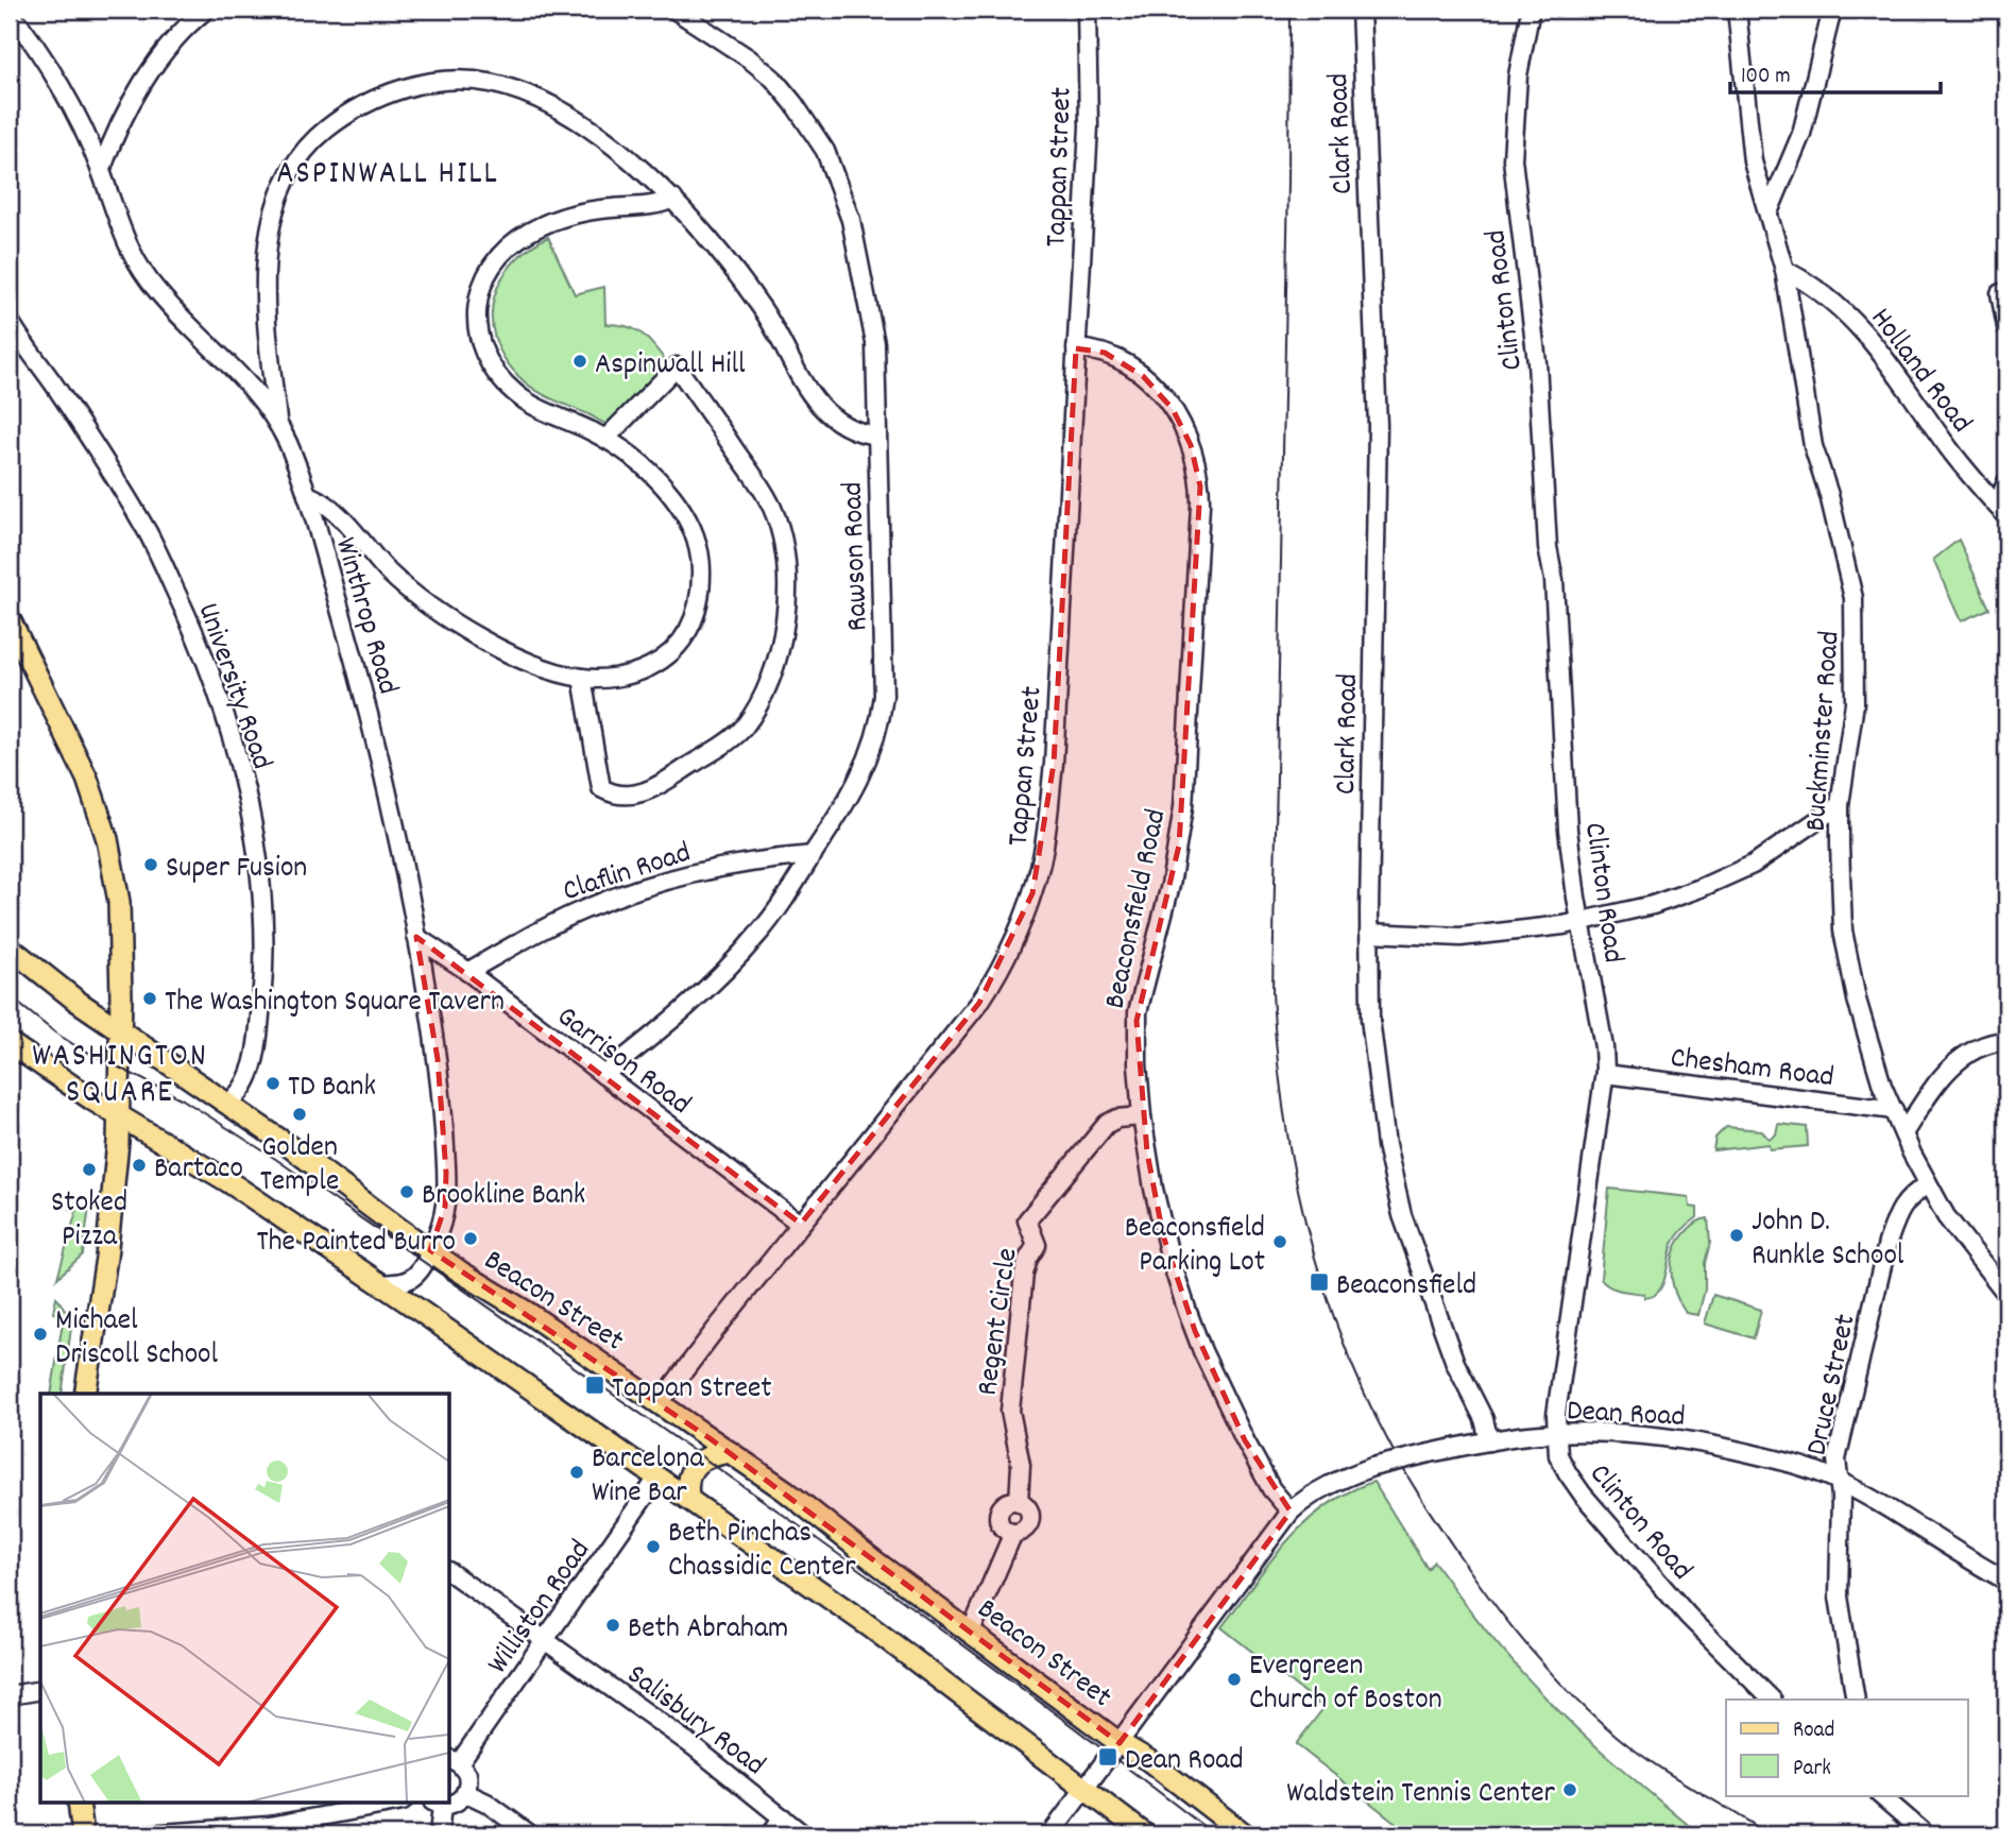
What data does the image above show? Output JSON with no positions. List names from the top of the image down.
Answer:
{
  "streets": {
    "main road": ["Beacon Street"],
    "street": [
      "Clark Road",
      "Tappan Street",
      "Clinton Road",
      "Holland Road",
      "Rawson Road",
      "Winthrop Road",
      "University Road",
      "Buckminster Road",
      "Claflin Road",
      "Beaconsfield Road",
      "Garrison Road",
      "Chesham Road",
      "Regent Circle",
      "Druce Street",
      "Dean Road",
      "Williston Road",
      "Salisbury Road"
    ]
  },
  "crossings": [
    ["Clark Road", "Dean Road"],
    ["Tappan Street", "Beaconsfield Road"],
    ["Tappan Street", "Garrison Road"],
    ["Tappan Street", "Beacon Street"],
    ["Clinton Road", "Chesham Road"],
    ["Clinton Road", "Dean Road"],
    ["Holland Road", "Buckminster Road"],
    ["Rawson Road", "Claflin Road"],
    ["Rawson Road", "Garrison Road"],
    ["Winthrop Road", "Garrison Road"],
    ["Winthrop Road", "Beacon Street"],
    ["University Road", "Beacon Street"],
    ["Buckminster Road", "Chesham Road"],
    ["Buckminster Road", "Druce Street"],
    ["Claflin Road", "Garrison Road"],
    ["Beaconsfield Road", "Regent Circle"],
    ["Beaconsfield Road", "Dean Road"],
    ["Beacon Street", "Regent Circle"],
    ["Beacon Street", "Dean Road"],
    ["Druce Street", "Dean Road"],
    ["Williston Road", "Salisbury Road"]
  ],
  "districts": ["ASPINWALL HILL", "WASHINGTON SQUARE"],
  "places": {
    "other": [
      "Aspinwall Hill",
      "Super Fusion",
      "The Washington Square Tavern",
      "TD Bank",
      "Golden Temple",
      "Bartaco",
      "Stoked Pizza",
      "Brookline Bank",
      "John D. Runkle School",
      "The Painted Burro",
      "Beaconsfield Parking Lot",
      "Michael Driscoll School",
      "Barcelona Wine Bar",
      "Beth Pinchas Chassidic Center",
      "Beth Abraham",
      "Evergreen Church of Boston",
      "Waldstein Tennis Center"
    ],
    "transit": ["Beaconsfield", "Tappan Street", "Dean Road"]
  },
  "legend": ["Road", "Park"],
  "scale_bar": "100 m"
}
